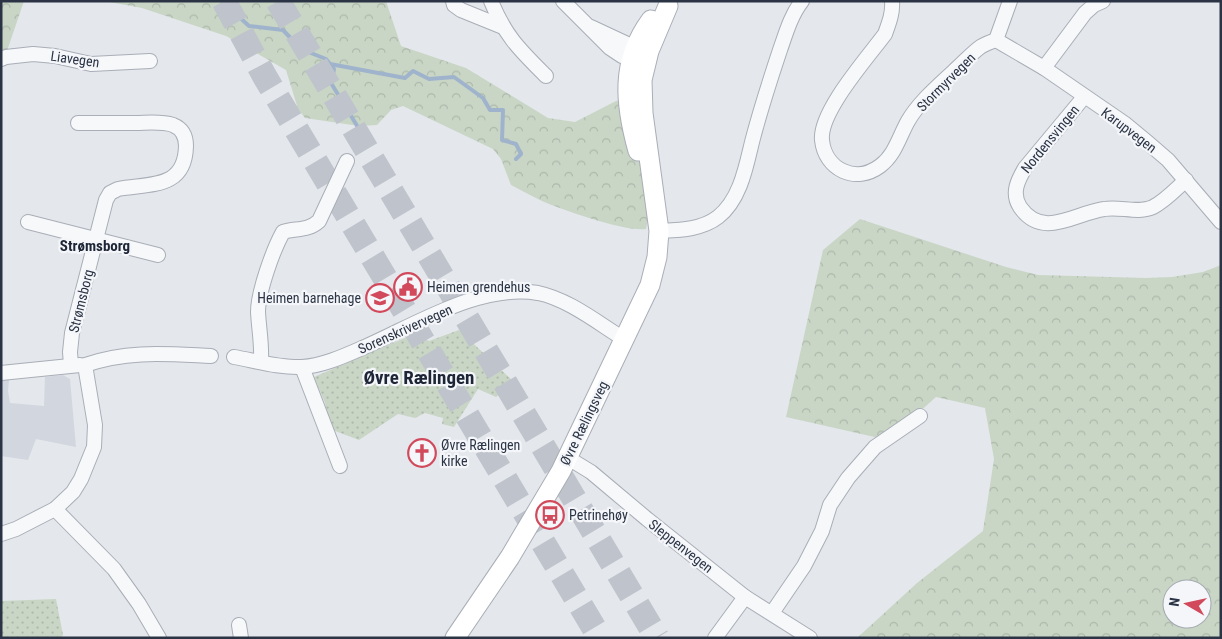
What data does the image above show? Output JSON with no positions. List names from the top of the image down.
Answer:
{
  "streets": {
    "main road": ["Øvre Rælingsveg"],
    "street": [
      "Liavegen",
      "Stormyrvegen",
      "Karupvegen",
      "Nordensvingen",
      "Strømsborg",
      "Sorenskrivervegen",
      "Sleppenvegen"
    ]
  },
  "crossings": [
    ["Stormyrvegen", "Karupvegen"],
    ["Karupvegen", "Nordensvingen"],
    ["Sorenskrivervegen", "Øvre Rælingsveg"],
    ["Øvre Rælingsveg", "Sleppenvegen"]
  ],
  "districts": ["Strømsborg", "Øvre Rælingen"],
  "places": {
    "public building": ["Heimen grendehus"],
    "school or university": ["Heimen barnehage"],
    "church": ["Øvre Rælingen kirke"],
    "bus stop": ["Petrinehøy"]
  },
  "north": "left"
}
